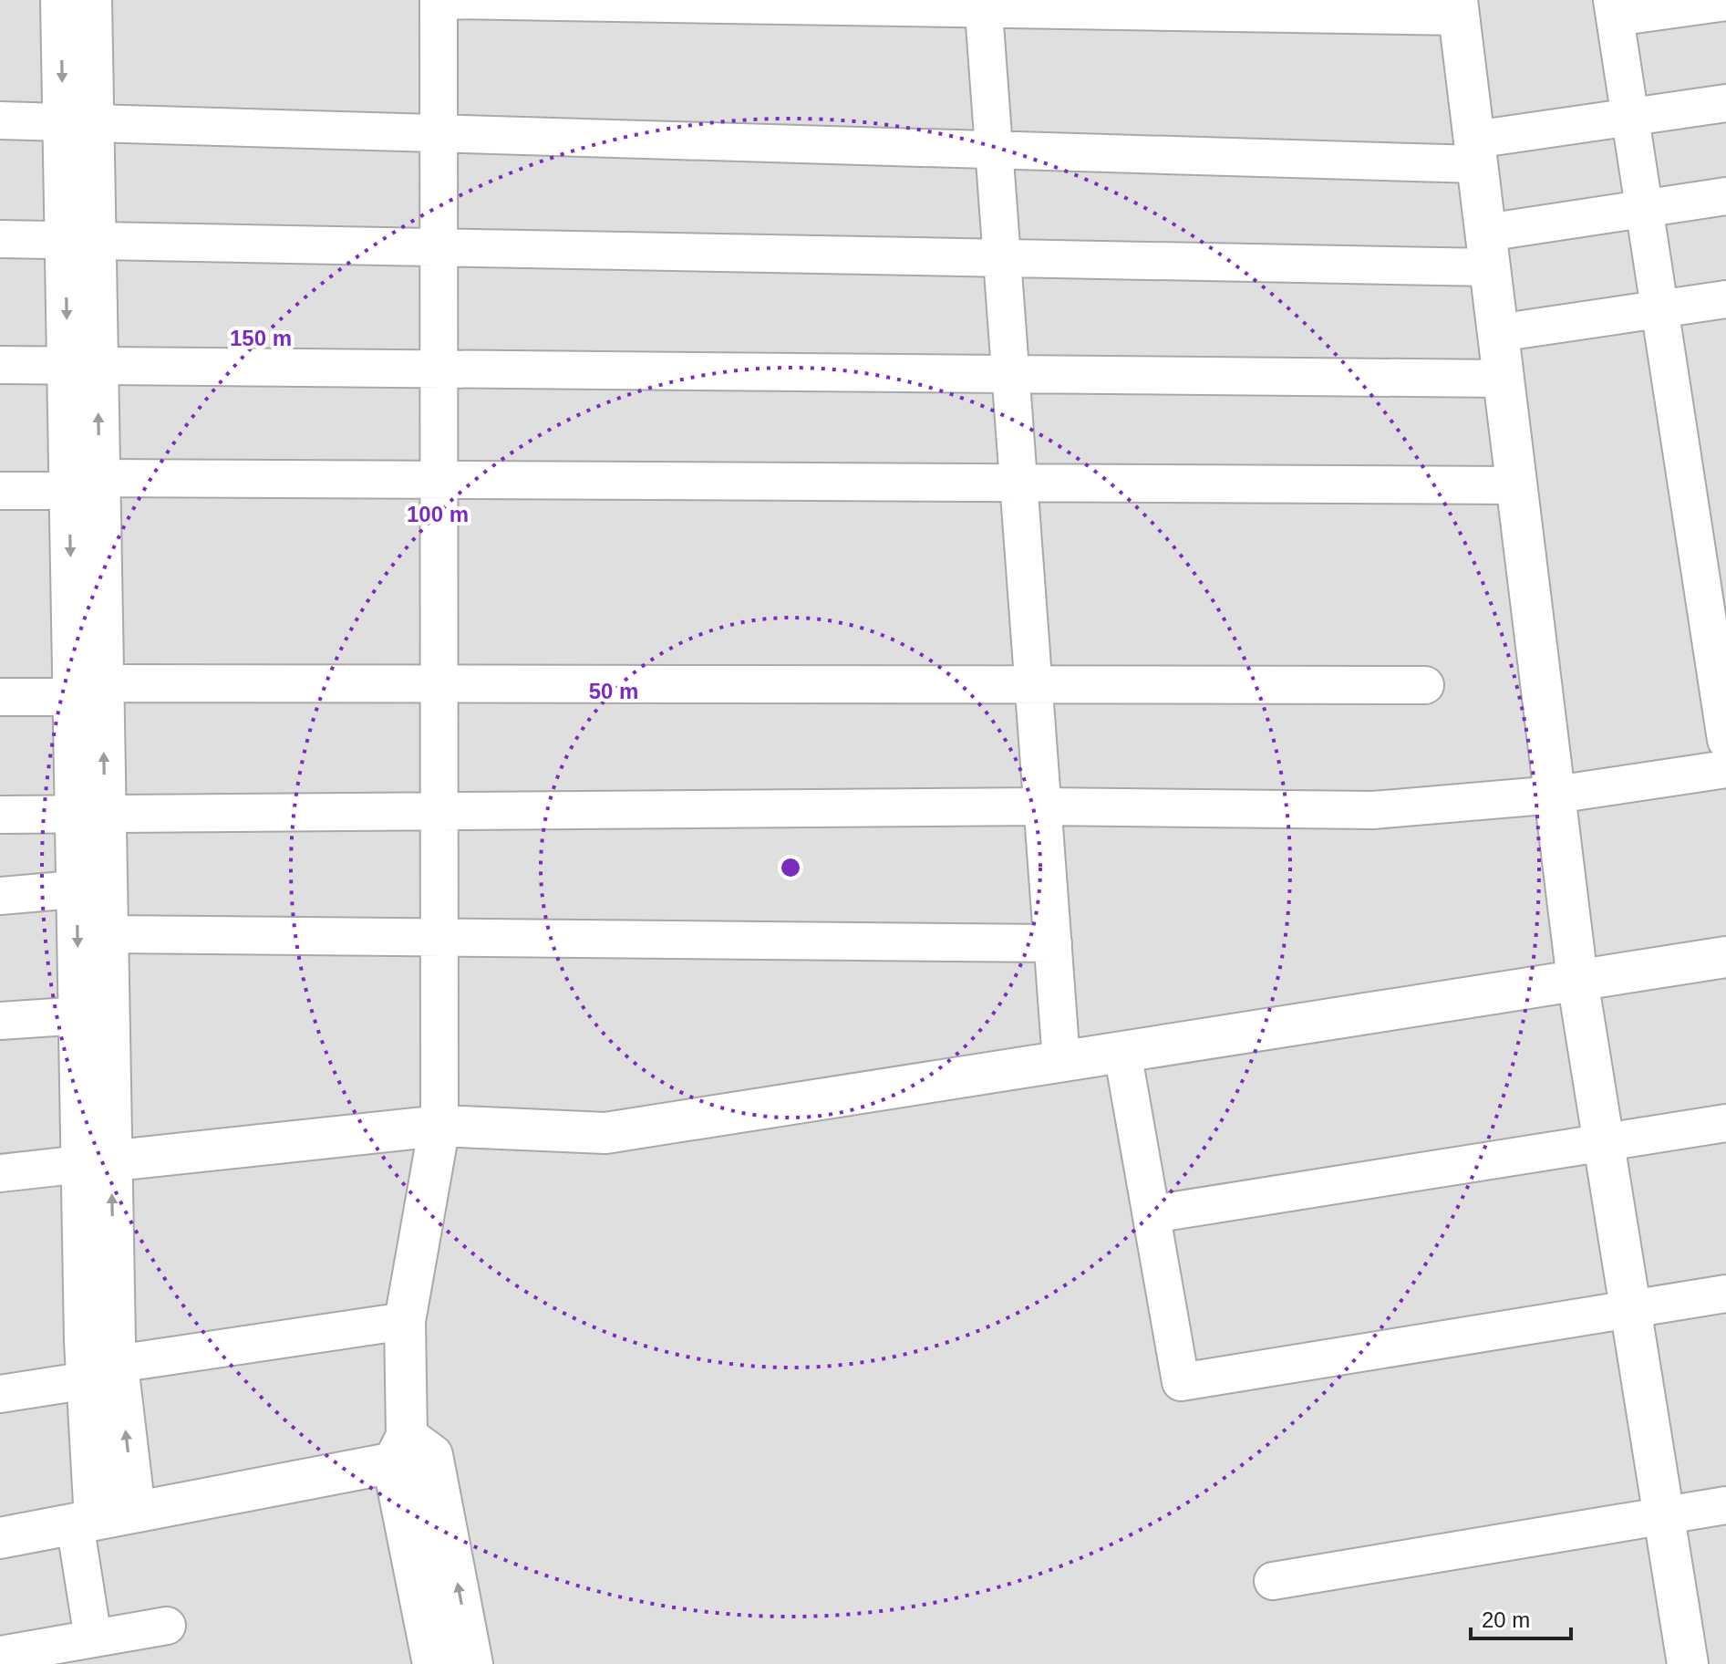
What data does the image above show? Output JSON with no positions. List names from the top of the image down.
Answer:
{
  "scale_bar": "20 m",
  "rings": ["150 m", "100 m", "50 m"]
}
